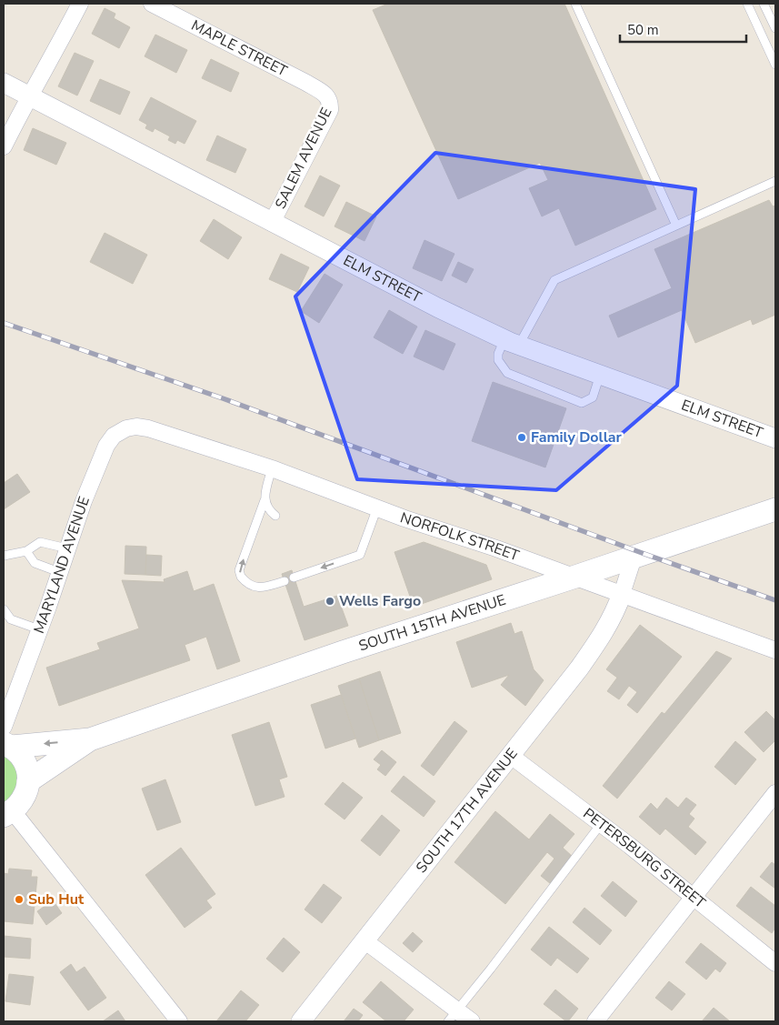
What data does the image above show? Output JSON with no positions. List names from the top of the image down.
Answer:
{
  "streets": {
    "main road": ["SOUTH 15TH AVENUE"],
    "street": [
      "MAPLE STREET",
      "SALEM AVENUE",
      "ELM STREET",
      "NORFOLK STREET",
      "MARYLAND AVENUE",
      "SOUTH 17TH AVENUE",
      "PETERSBURG STREET"
    ]
  },
  "crossings": [
    ["MAPLE STREET", "SALEM AVENUE"],
    ["SALEM AVENUE", "ELM STREET"],
    ["NORFOLK STREET", "MARYLAND AVENUE"],
    ["NORFOLK STREET", "SOUTH 15TH AVENUE"],
    ["NORFOLK STREET", "SOUTH 17TH AVENUE"],
    ["MARYLAND AVENUE", "SOUTH 15TH AVENUE"],
    ["SOUTH 17TH AVENUE", "PETERSBURG STREET"]
  ],
  "places": ["Family Dollar", "Wells Fargo", "Sub Hut"],
  "scale_bar": "50 m"
}
